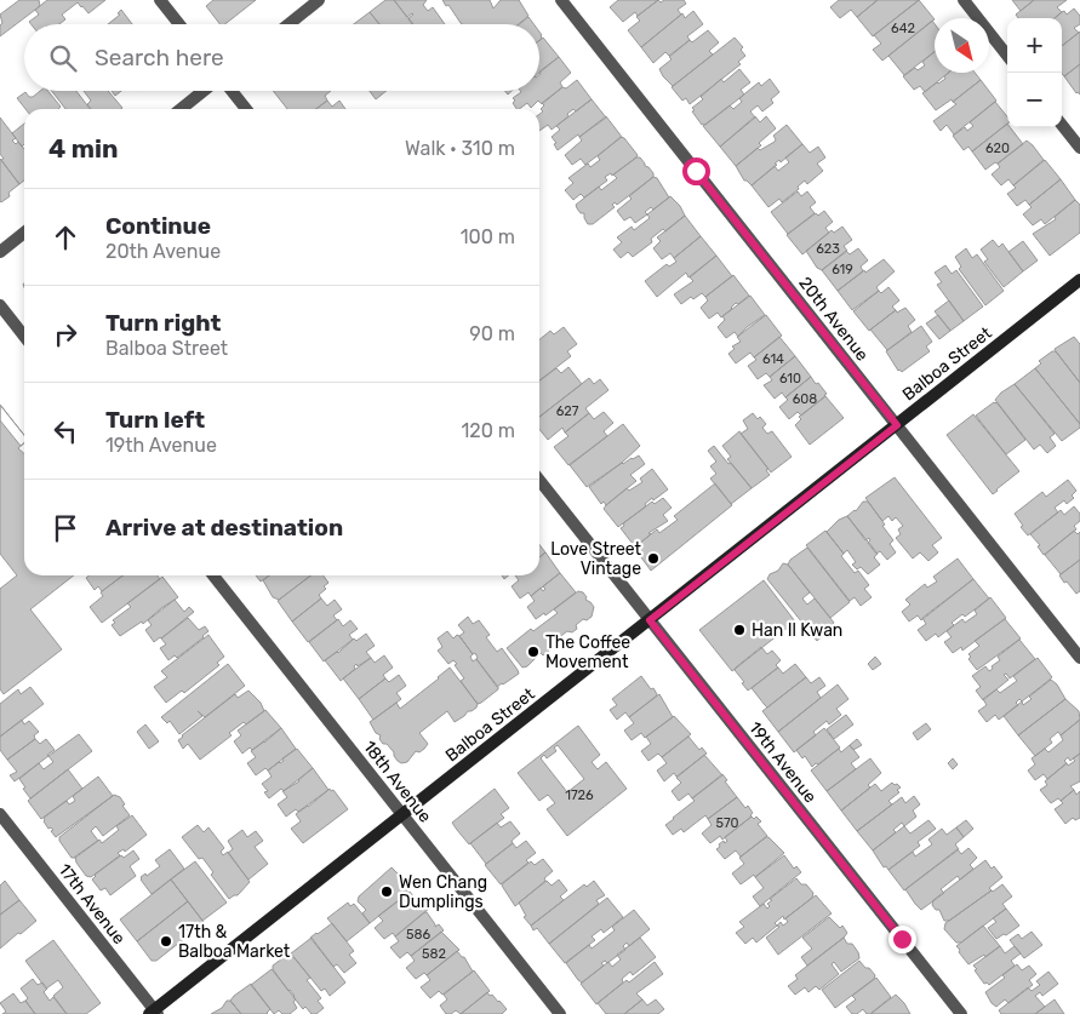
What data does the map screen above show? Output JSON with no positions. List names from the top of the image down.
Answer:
{
  "streets": {
    "street": [
      "20th Avenue",
      "Balboa Street",
      "19th Avenue",
      "18th Avenue",
      "17th Avenue"
    ]
  },
  "crossings": [
    ["20th Avenue", "Balboa Street"],
    ["Balboa Street", "19th Avenue"],
    ["Balboa Street", "18th Avenue"],
    ["Balboa Street", "17th Avenue"]
  ],
  "places": [
    "Love Street Vintage",
    "Han Il Kwan",
    "The Coffee Movement",
    "Wen Chang Dumplings",
    "17th & Balboa Market"
  ],
  "house_numbers": [
    "642",
    "620",
    "623",
    "619",
    "614",
    "610",
    "608",
    "627",
    "1726",
    "570",
    "586",
    "582"
  ],
  "north": "bottom right",
  "page": {
    "map_buttons": ["+", "−"],
    "search": "Search here",
    "heading": ["4 min", "Walk · 310 m"],
    "list": [
      ["Continue", "20th Avenue", "100 m"],
      ["Turn right", "Balboa Street", "90 m"],
      ["Turn left", "19th Avenue", "120 m"],
      "Arrive at destination"
    ]
  }
}
